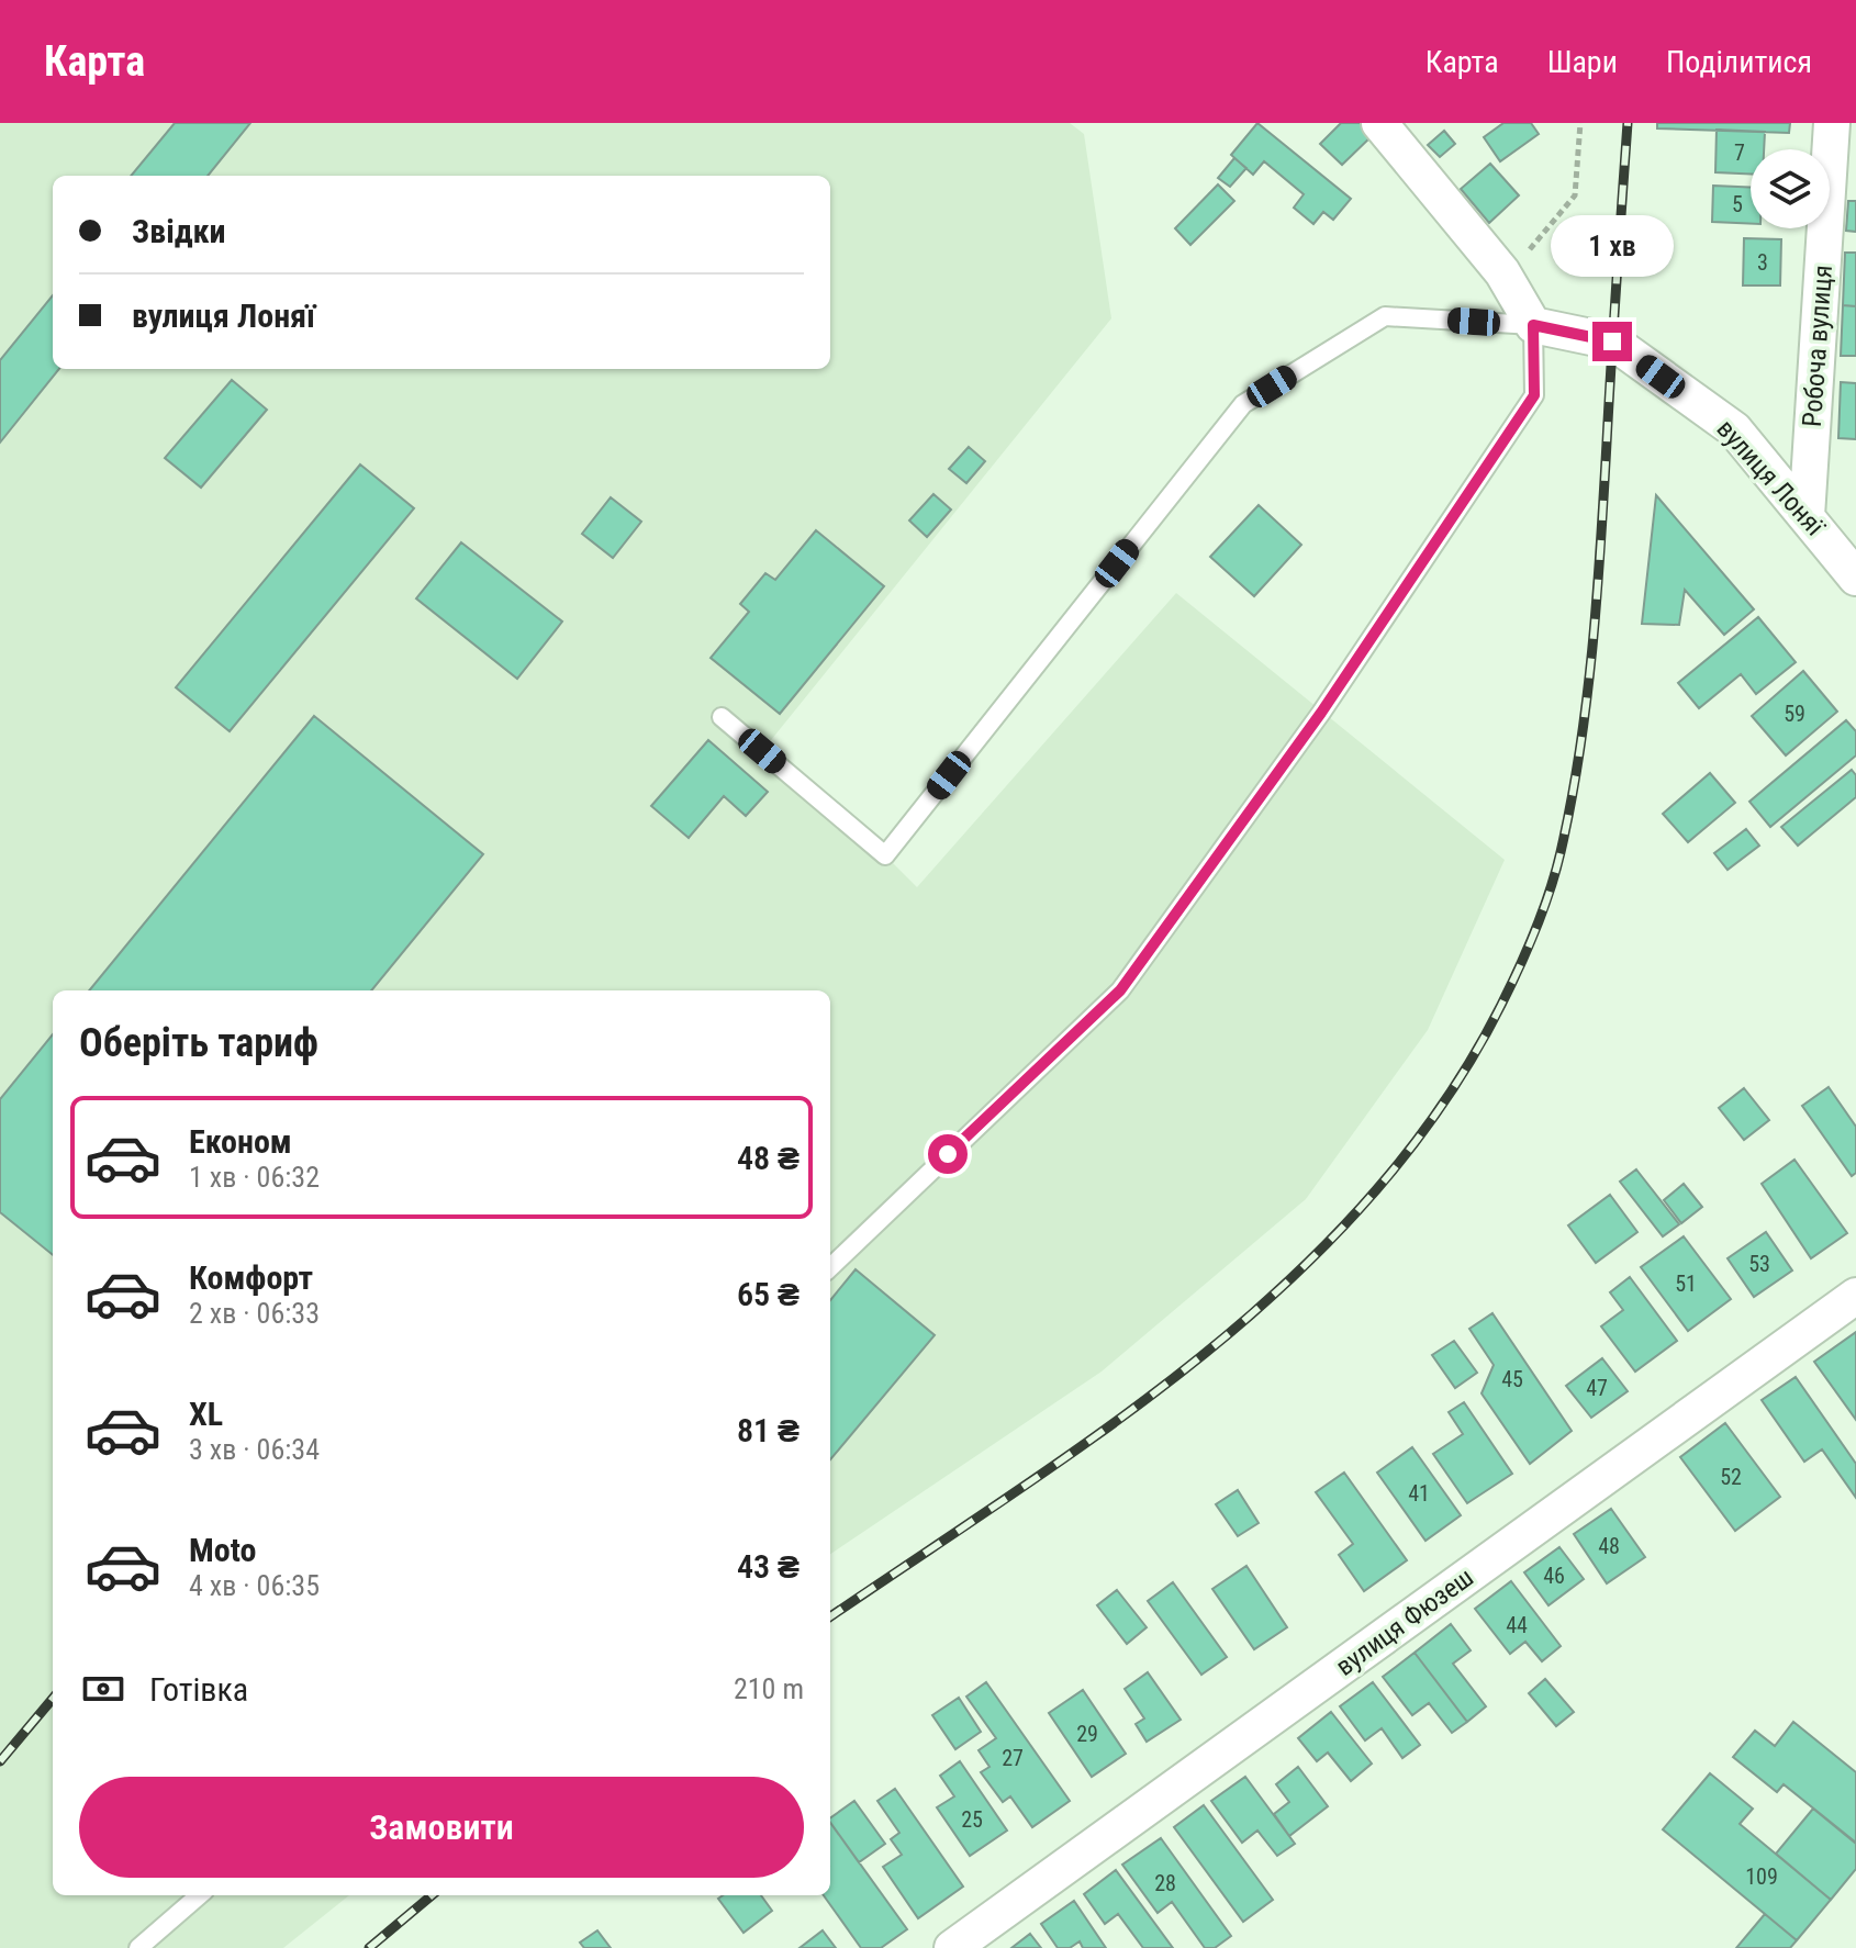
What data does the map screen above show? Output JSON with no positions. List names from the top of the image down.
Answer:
{
  "streets": {
    "street": ["Робоча вулиця", "вулиця Лоняї", "вулиця Фюзеш"]
  },
  "crossings": [
    ["Робоча вулиця", "вулиця Лоняї"]
  ],
  "house_numbers": [
    "7",
    "5",
    "3",
    "59",
    "53",
    "51",
    "45",
    "47",
    "52",
    "41",
    "48",
    "46",
    "44",
    "29",
    "27",
    "25",
    "109",
    "28"
  ],
  "page": {
    "header": "Карта",
    "nav": ["Карта", "Шари", "Поділитися"],
    "banner": ["Звідки", "вулиця Лоняї"],
    "bubble": "1 хв",
    "heading": "Оберіть тариф",
    "list": [
      {
        "name": "Економ",
        "note": "1 хв · 06:32",
        "value": "48 ₴"
      },
      {
        "name": "Комфорт",
        "note": "2 хв · 06:33",
        "value": "65 ₴"
      },
      {
        "name": "XL",
        "note": "3 хв · 06:34",
        "value": "81 ₴"
      },
      {
        "name": "Moto",
        "note": "4 хв · 06:35",
        "value": "43 ₴"
      }
    ],
    "pay": ["Готівка", "210 m"],
    "buttons": "Замовити"
  }
}
